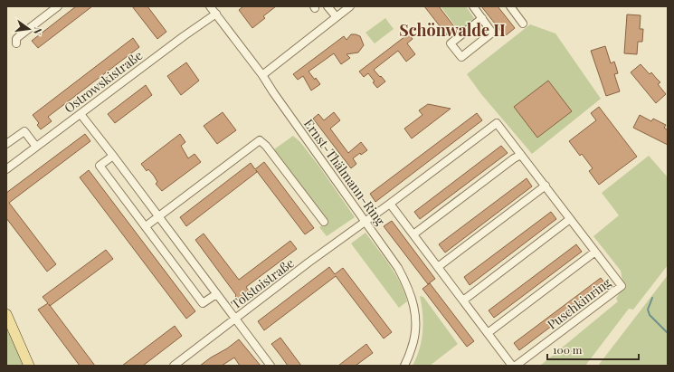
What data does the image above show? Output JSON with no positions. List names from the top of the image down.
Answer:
{
  "streets": {
    "street": [
      "Ostrowskistraße",
      "Ernst-Thälmann-Ring",
      "Tolstoistraße",
      "Puschkinring"
    ]
  },
  "crossings": [
    ["Ostrowskistraße", "Ernst-Thälmann-Ring"],
    ["Ernst-Thälmann-Ring", "Tolstoistraße"],
    ["Ernst-Thälmann-Ring", "Puschkinring"],
    ["Tolstoistraße", "Puschkinring"]
  ],
  "districts": ["Schönwalde II"],
  "scale_bar": "100 m",
  "north": "right"
}
